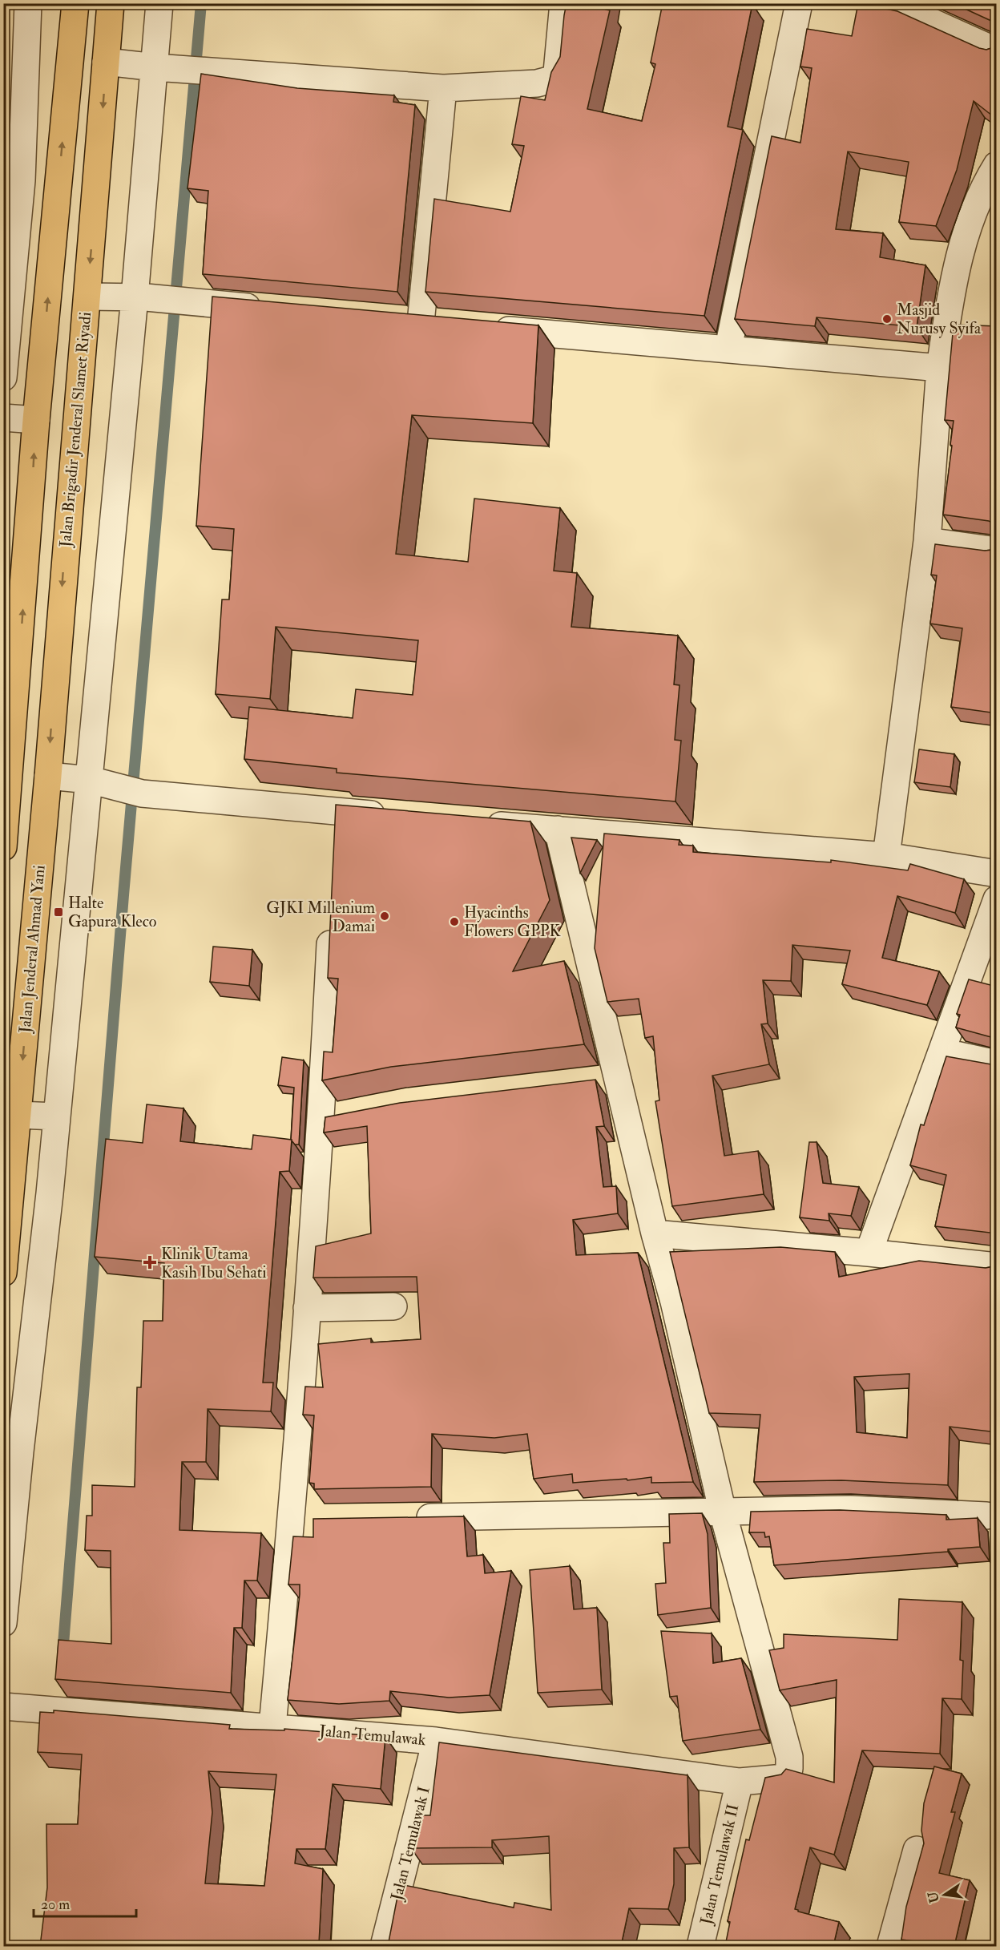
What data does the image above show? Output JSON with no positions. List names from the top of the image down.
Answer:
{
  "streets": {
    "highway": ["Jalan Brigadir Jenderal Slamet Riyadi", "Jalan Jenderal Ahmad Yani"],
    "street": ["Jalan Temulawak", "Jalan Temulawak I", "Jalan Temulawak II"]
  },
  "crossings": [
    ["Jalan Brigadir Jenderal Slamet Riyadi", "Jalan Jenderal Ahmad Yani"],
    ["Jalan Temulawak", "Jalan Temulawak I"],
    ["Jalan Temulawak", "Jalan Temulawak II"]
  ],
  "one_way": ["Jalan Jenderal Ahmad Yani"],
  "places": {
    "other": ["Masjid Nurusy Syifa", "GJKI Millenium Damai", "Hyacinths Flowers GPPK"],
    "transit": ["Halte Gapura Kleco"],
    "health": ["Klinik Utama Kasih Ibu Sehati"]
  },
  "scale_bar": "20 m",
  "north": "left"
}
